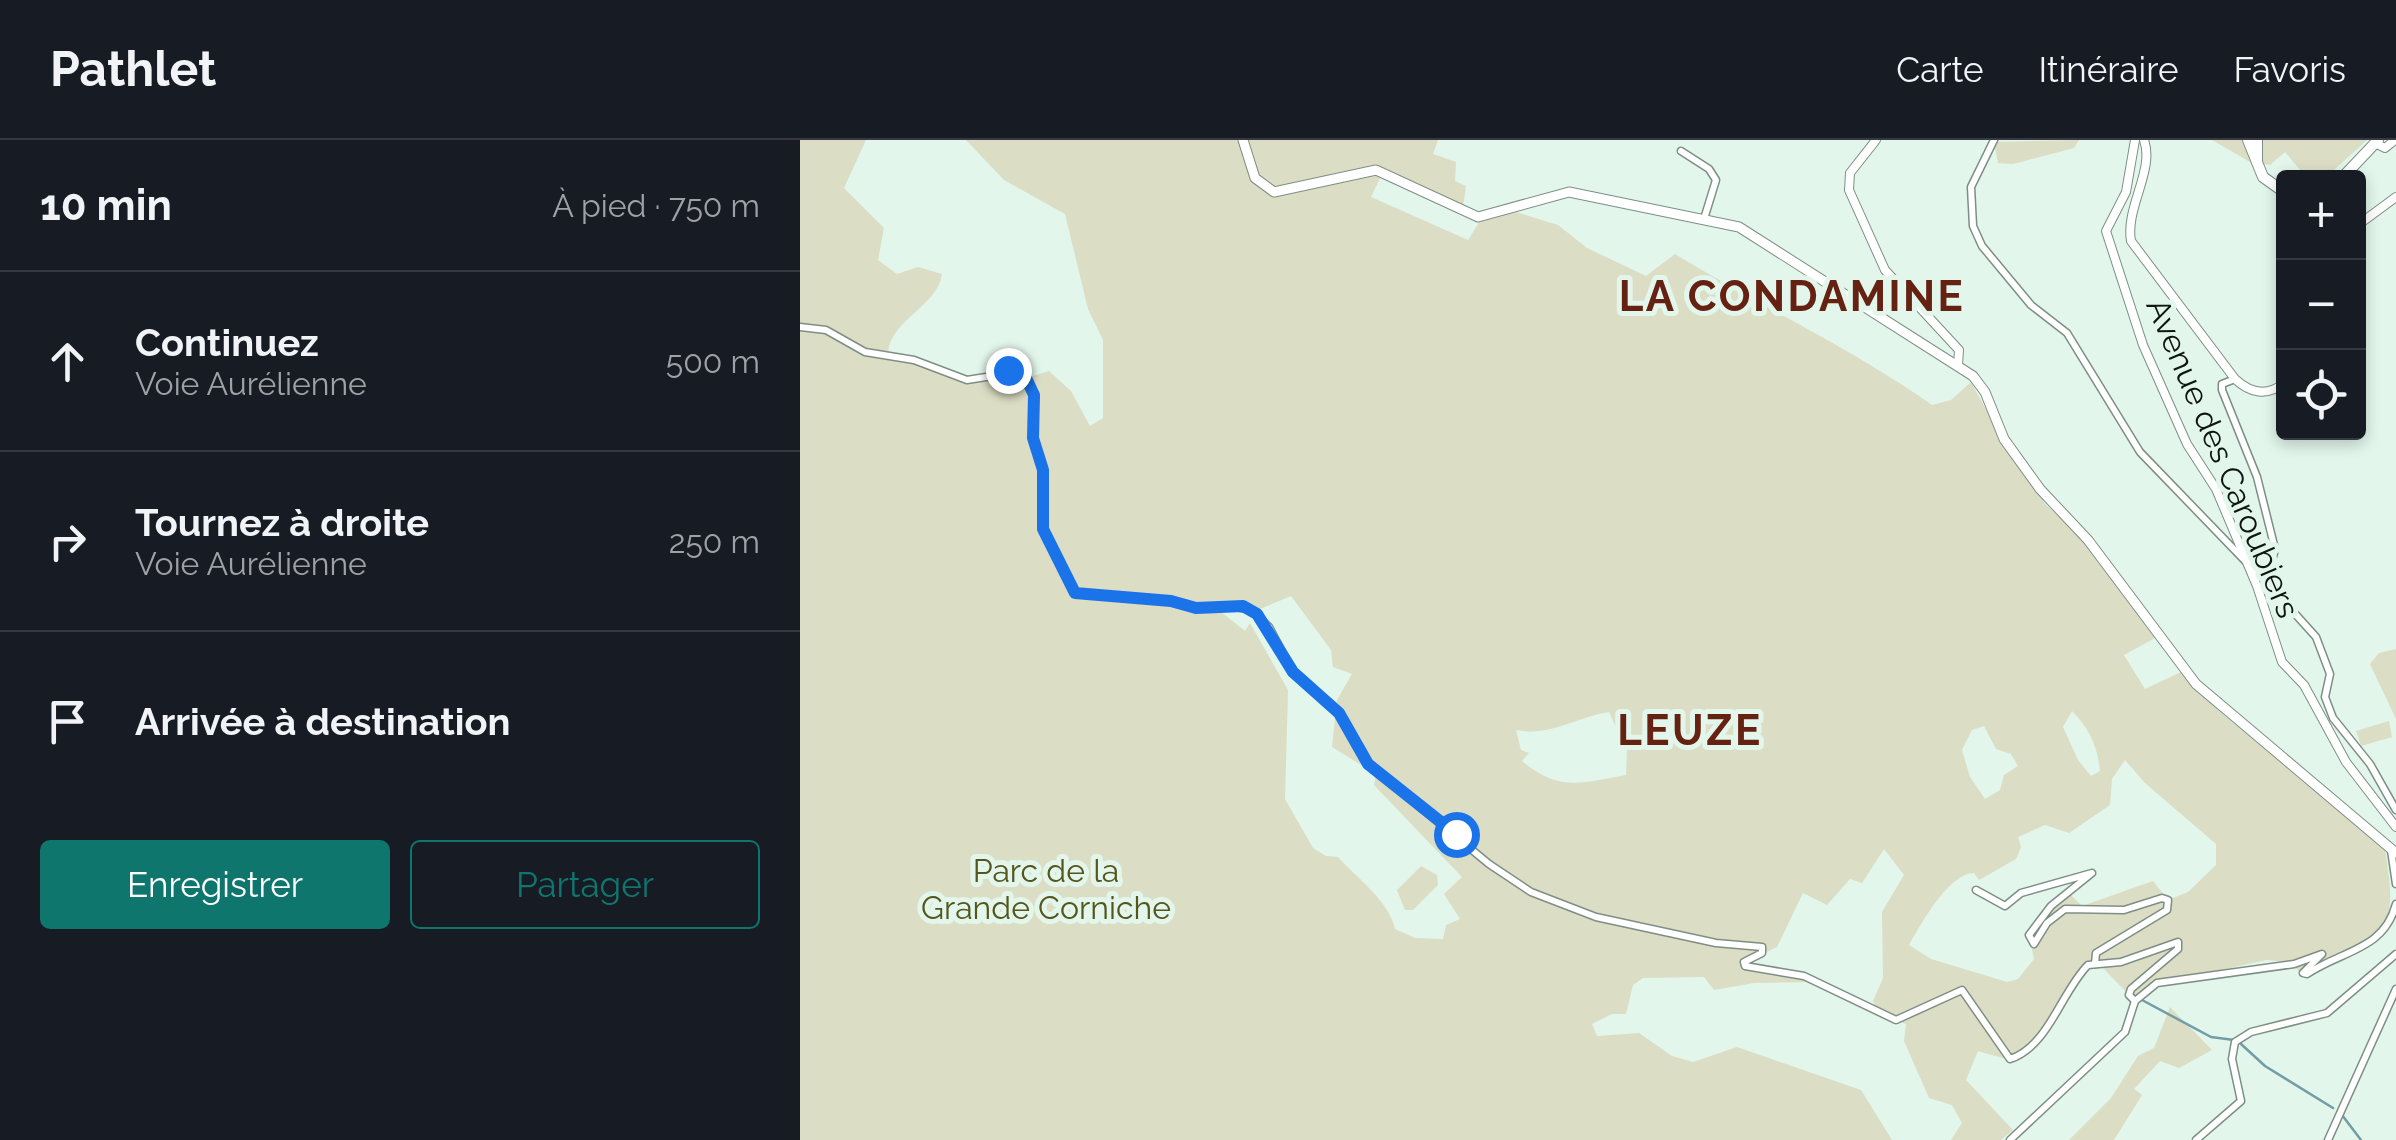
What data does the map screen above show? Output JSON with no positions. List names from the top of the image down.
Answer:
{
  "streets": {
    "street": ["Avenue des Caroubiers"]
  },
  "districts": ["LA CONDAMINE", "LEUZE"],
  "parks": ["Parc de la Grande Corniche"],
  "page": {
    "header": "Pathlet",
    "nav": ["Carte", "Itinéraire", "Favoris"],
    "heading": ["10 min", "À pied · 750 m"],
    "map_buttons": ["+", "−"],
    "list": [
      ["Continuez", "Voie Aurélienne", "500 m"],
      ["Tournez à droite", "Voie Aurélienne", "250 m"],
      "Arrivée à destination"
    ],
    "buttons": ["Enregistrer", "Partager"]
  }
}
